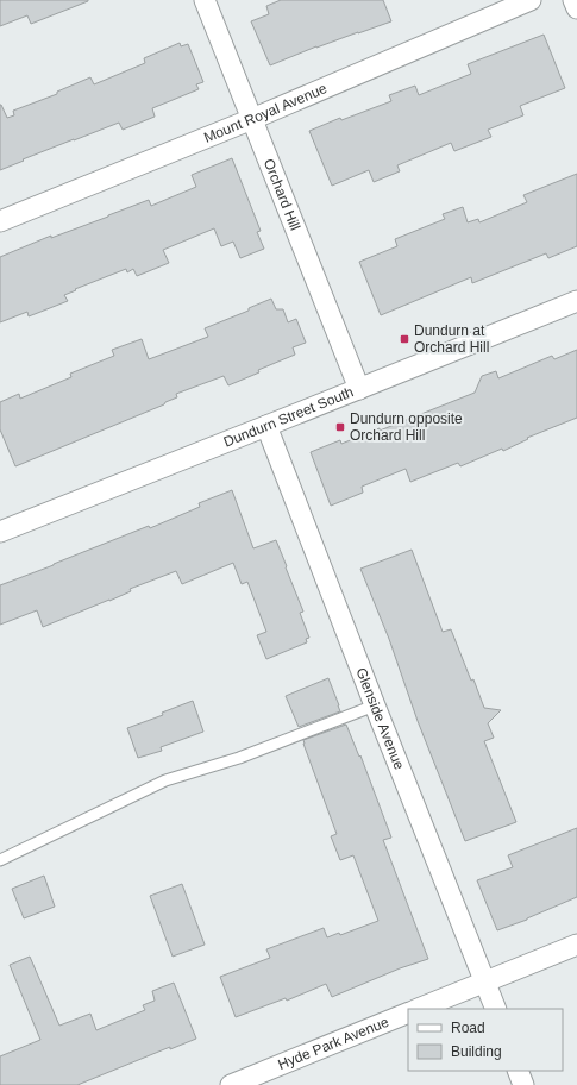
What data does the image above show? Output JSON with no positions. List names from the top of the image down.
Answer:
{
  "streets": {
    "street": [
      "Mount Royal Avenue",
      "Orchard Hill",
      "Dundurn Street South",
      "Glenside Avenue",
      "Hyde Park Avenue"
    ]
  },
  "crossings": [
    ["Mount Royal Avenue", "Orchard Hill"],
    ["Orchard Hill", "Dundurn Street South"],
    ["Dundurn Street South", "Glenside Avenue"]
  ],
  "places": {
    "transit": ["Dundurn at Orchard Hill", "Dundurn opposite Orchard Hill"]
  },
  "legend": ["Road", "Building"]
}
